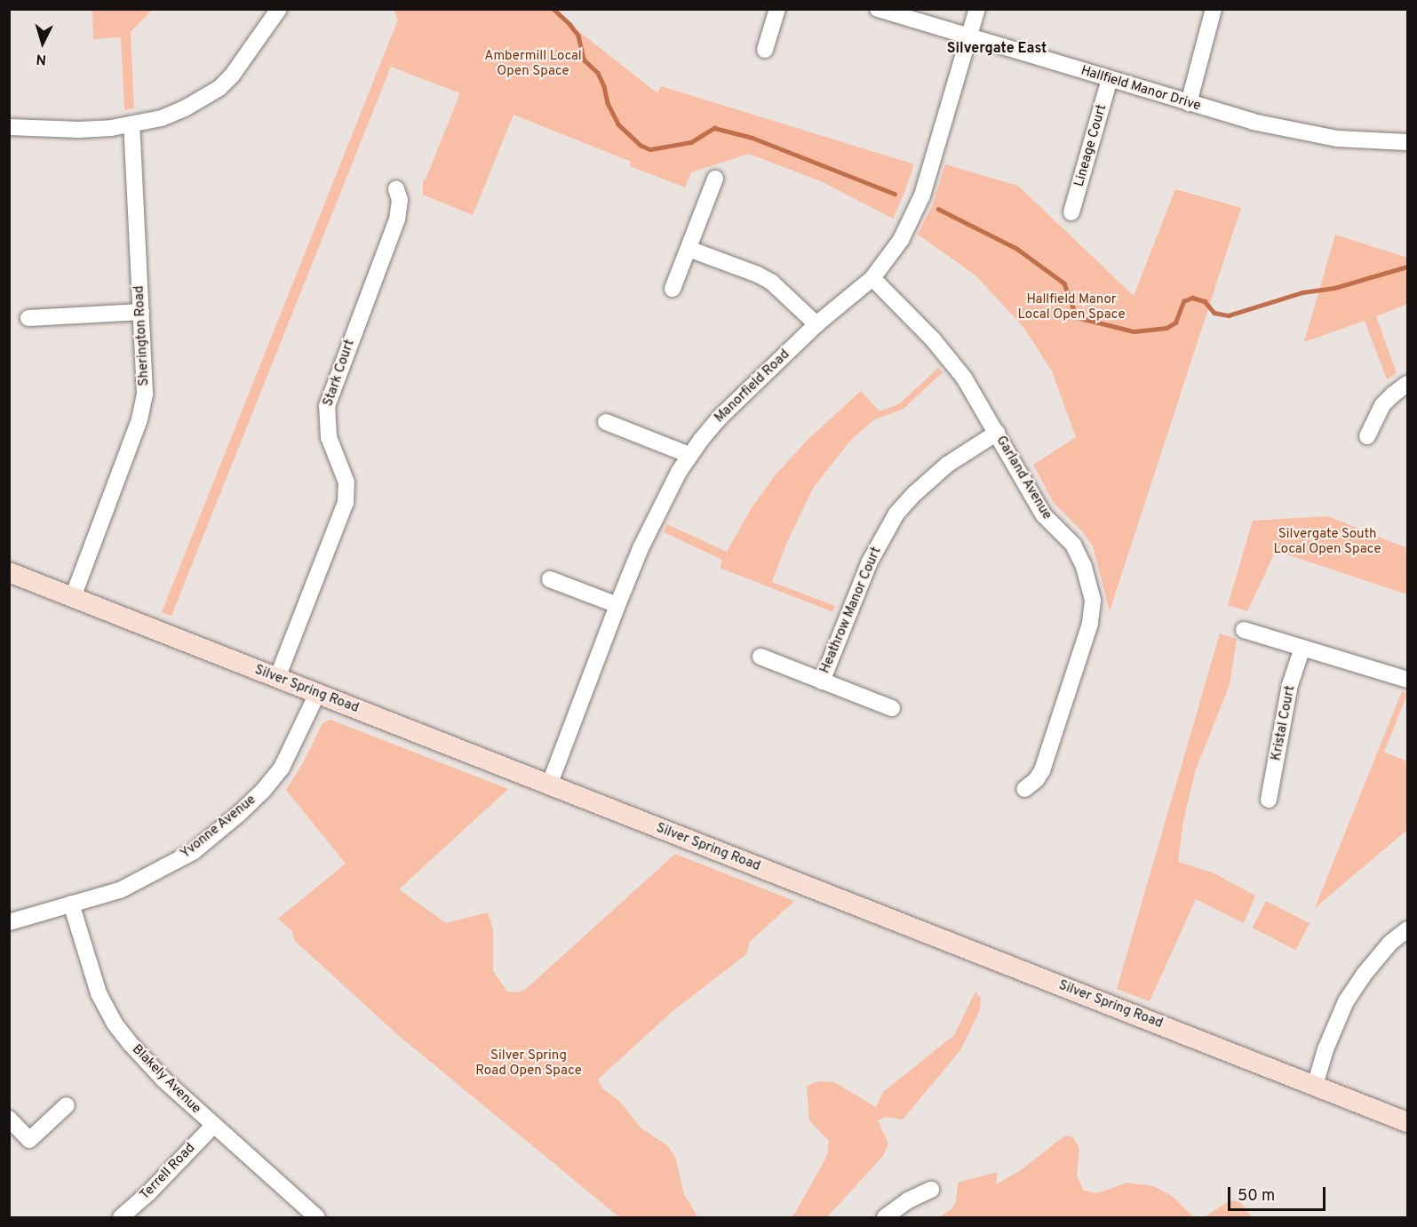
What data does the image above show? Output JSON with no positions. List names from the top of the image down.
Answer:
{
  "streets": {
    "main road": ["Silver Spring Road"],
    "street": [
      "Hallfield Manor Drive",
      "Lineage Court",
      "Sherington Road",
      "Stark Court",
      "Manorfield Road",
      "Garland Avenue",
      "Heathrow Manor Court",
      "Kristal Court",
      "Yvonne Avenue",
      "Blakely Avenue",
      "Terrell Road"
    ]
  },
  "crossings": [
    ["Hallfield Manor Drive", "Lineage Court"],
    ["Hallfield Manor Drive", "Manorfield Road"],
    ["Sherington Road", "Silver Spring Road"],
    ["Stark Court", "Silver Spring Road"],
    ["Manorfield Road", "Garland Avenue"],
    ["Manorfield Road", "Silver Spring Road"],
    ["Garland Avenue", "Heathrow Manor Court"],
    ["Silver Spring Road", "Yvonne Avenue"],
    ["Yvonne Avenue", "Blakely Avenue"],
    ["Blakely Avenue", "Terrell Road"]
  ],
  "districts": ["Silvergate East"],
  "parks": [
    "Ambermill Local Open Space",
    "Hallfield Manor Local Open Space",
    "Silvergate South Local Open Space",
    "Silver Spring Road Open Space"
  ],
  "scale_bar": "50 m",
  "north": "bottom"
}
